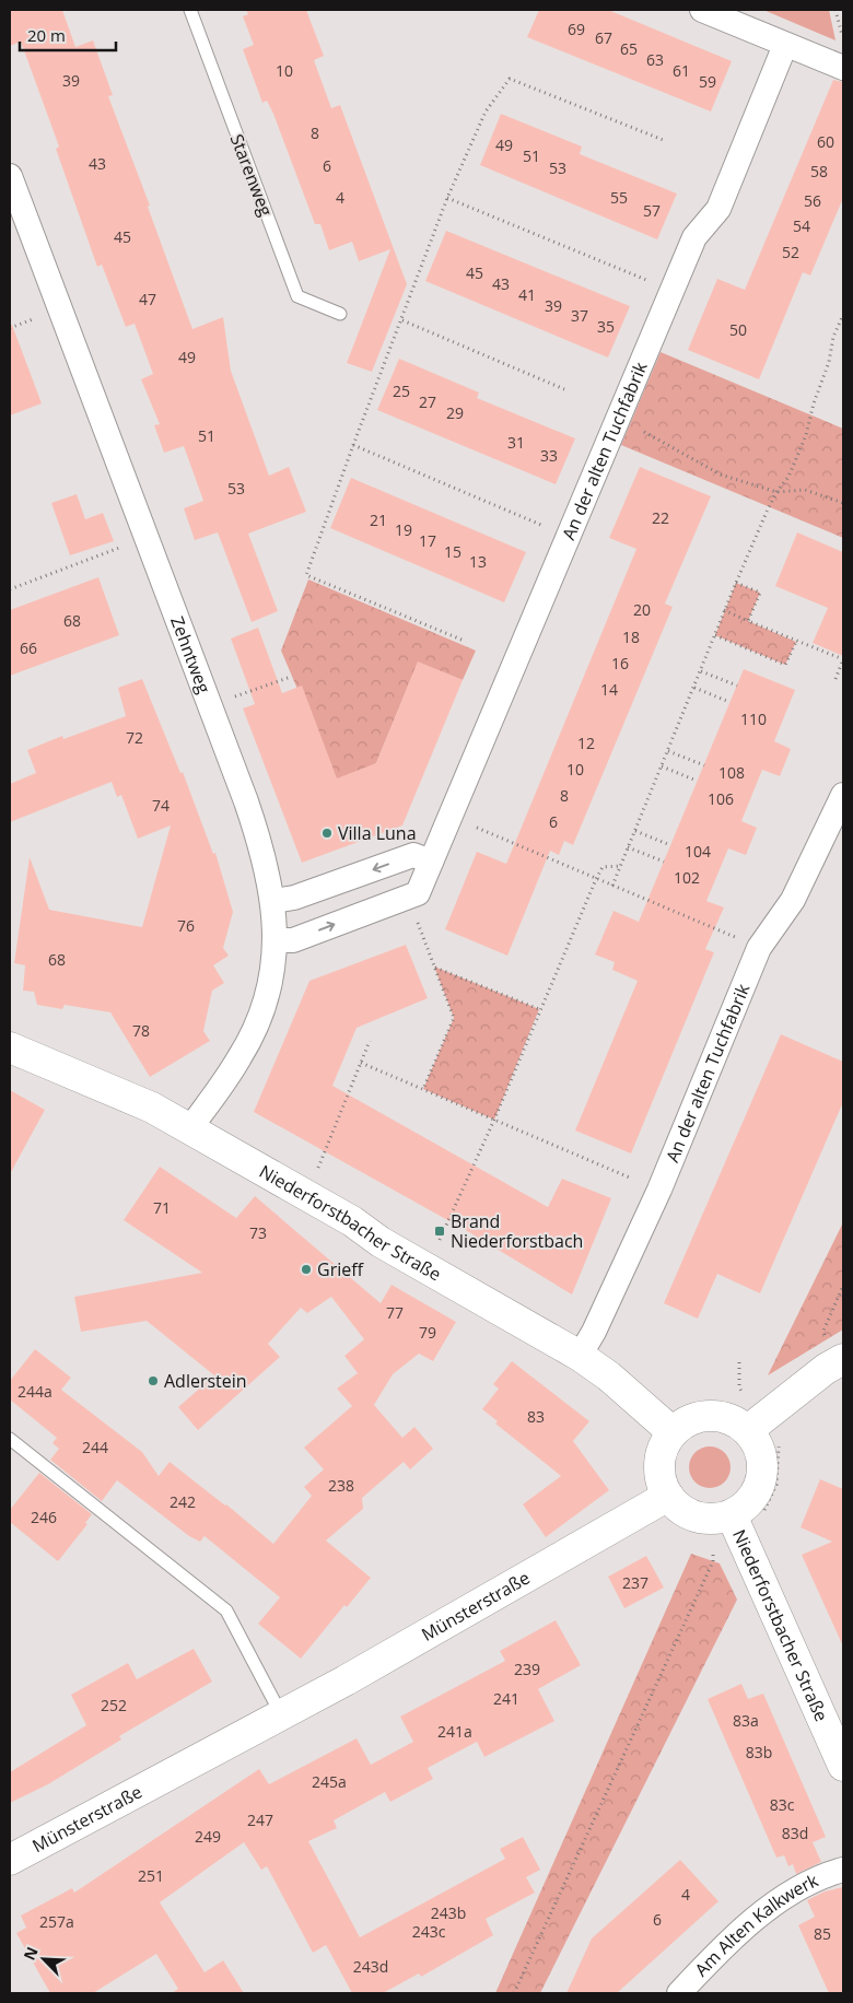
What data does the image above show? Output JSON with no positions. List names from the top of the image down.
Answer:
{
  "streets": {
    "street": [
      "An der alten Tuchfabrik",
      "Zehntweg",
      "Niederforstbacher Straße",
      "Münsterstraße",
      "Am Alten Kalkwerk"
    ],
    "lane": ["Starenweg"]
  },
  "crossings": [
    ["An der alten Tuchfabrik", "Zehntweg"],
    ["An der alten Tuchfabrik", "Niederforstbacher Straße"],
    ["Zehntweg", "Niederforstbacher Straße"],
    ["Niederforstbacher Straße", "Münsterstraße"]
  ],
  "places": {
    "other": ["Villa Luna", "Grieff", "Adlerstein"],
    "transit": ["Brand Niederforstbach"]
  },
  "house_numbers": [
    "69",
    "67",
    "65",
    "63",
    "10",
    "61",
    "39",
    "59",
    "8",
    "60",
    "49",
    "51",
    "43",
    "6",
    "53",
    "58",
    "4",
    "55",
    "56",
    "57",
    "54",
    "45",
    "52",
    "45",
    "43",
    "41",
    "47",
    "39",
    "37",
    "35",
    "50",
    "49",
    "25",
    "27",
    "29",
    "51",
    "31",
    "33",
    "53",
    "22",
    "21",
    "19",
    "17",
    "15",
    "13",
    "20",
    "68",
    "18",
    "66",
    "16",
    "14",
    "110",
    "72",
    "12",
    "10",
    "108",
    "8",
    "106",
    "74",
    "6",
    "104",
    "102",
    "76",
    "68",
    "78",
    "71",
    "73",
    "77",
    "79",
    "244a",
    "83",
    "244",
    "238",
    "242",
    "246",
    "237",
    "239",
    "241",
    "252",
    "83a",
    "241a",
    "83b",
    "245a",
    "83c",
    "247",
    "83d",
    "249",
    "251",
    "4",
    "243b",
    "6",
    "257a",
    "243c",
    "85",
    "243d"
  ],
  "scale_bar": "20 m",
  "north": "top left"
}
